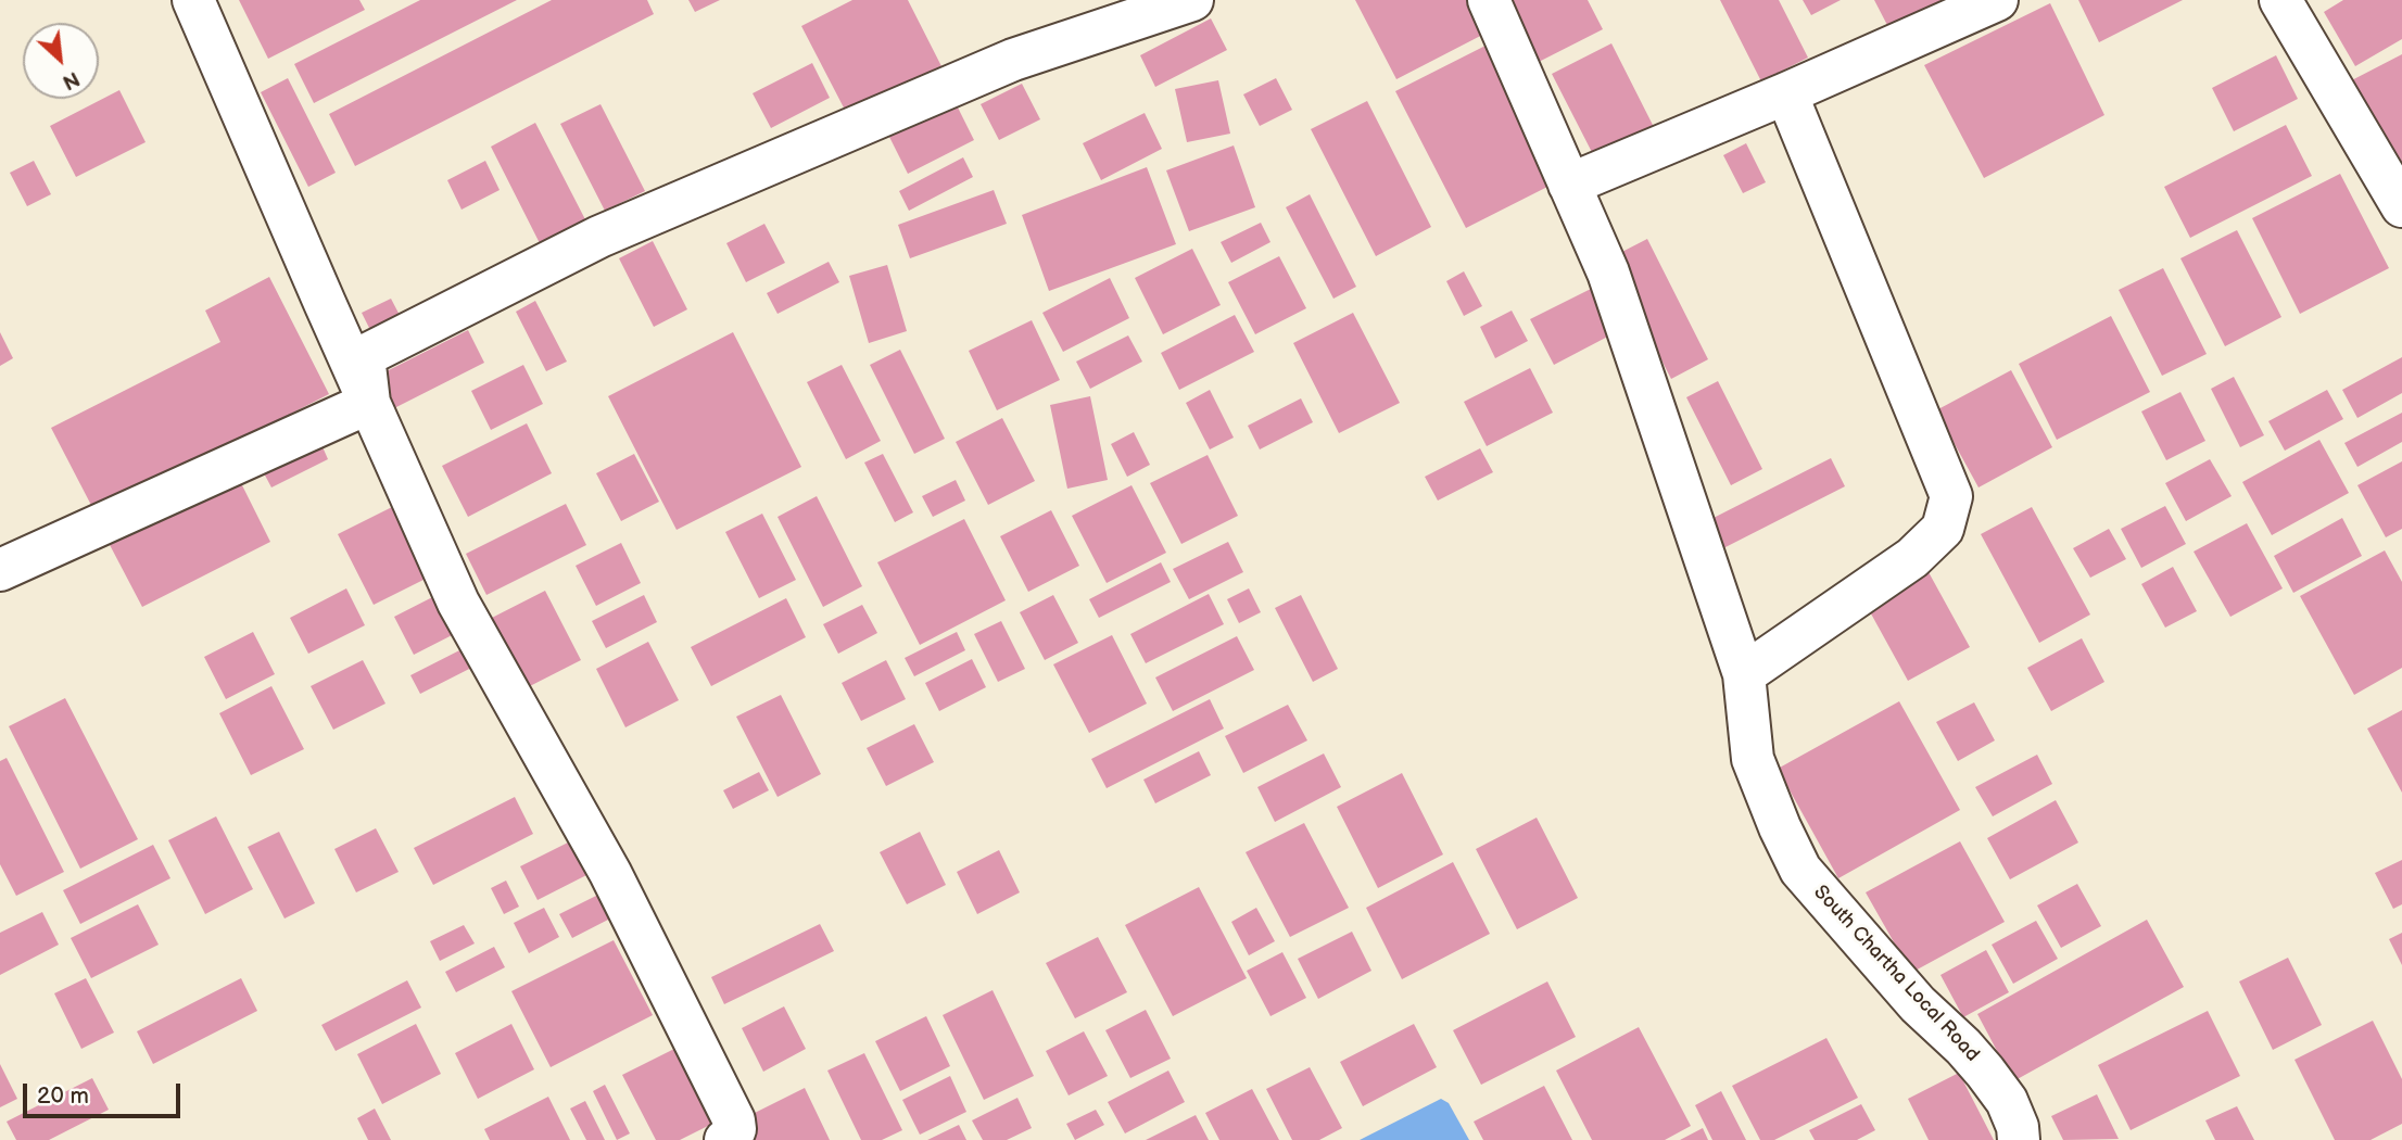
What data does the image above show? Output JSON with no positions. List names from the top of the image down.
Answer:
{
  "streets": {
    "street": ["South Chartha Local Road"]
  },
  "scale_bar": "20 m",
  "north": "bottom right"
}
